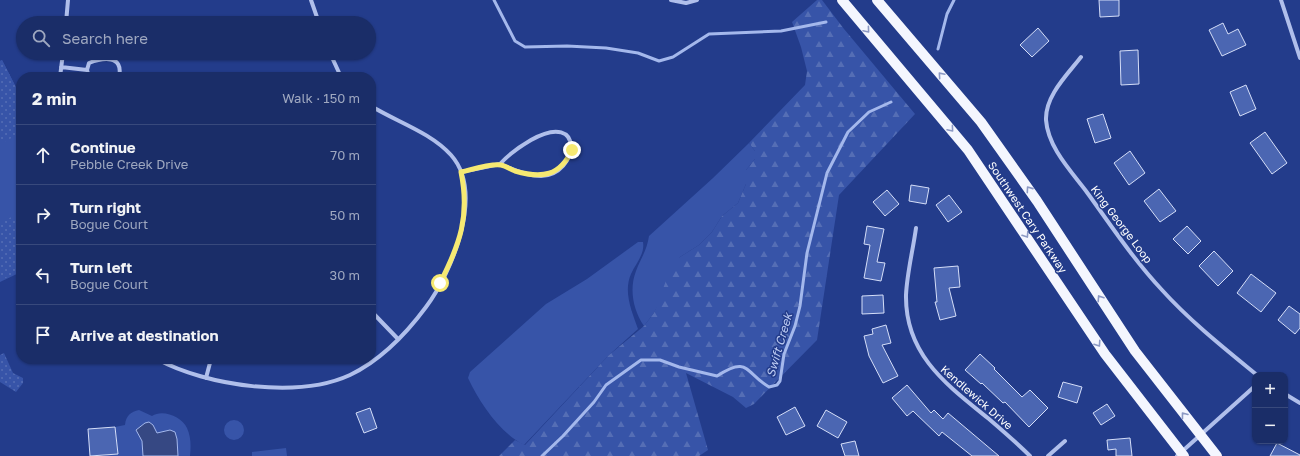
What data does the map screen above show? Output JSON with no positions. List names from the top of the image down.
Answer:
{
  "streets": {
    "main road": ["Southwest Cary Parkway"],
    "street": ["King George Loop", "Kendlewick Drive"]
  },
  "water": ["Swift Creek"],
  "page": {
    "search": "Search here",
    "heading": ["2 min", "Walk · 150 m"],
    "list": [
      ["Continue", "Pebble Creek Drive", "70 m"],
      ["Turn right", "Bogue Court", "50 m"],
      ["Turn left", "Bogue Court", "30 m"],
      "Arrive at destination"
    ],
    "map_buttons": ["+", "−"]
  }
}
